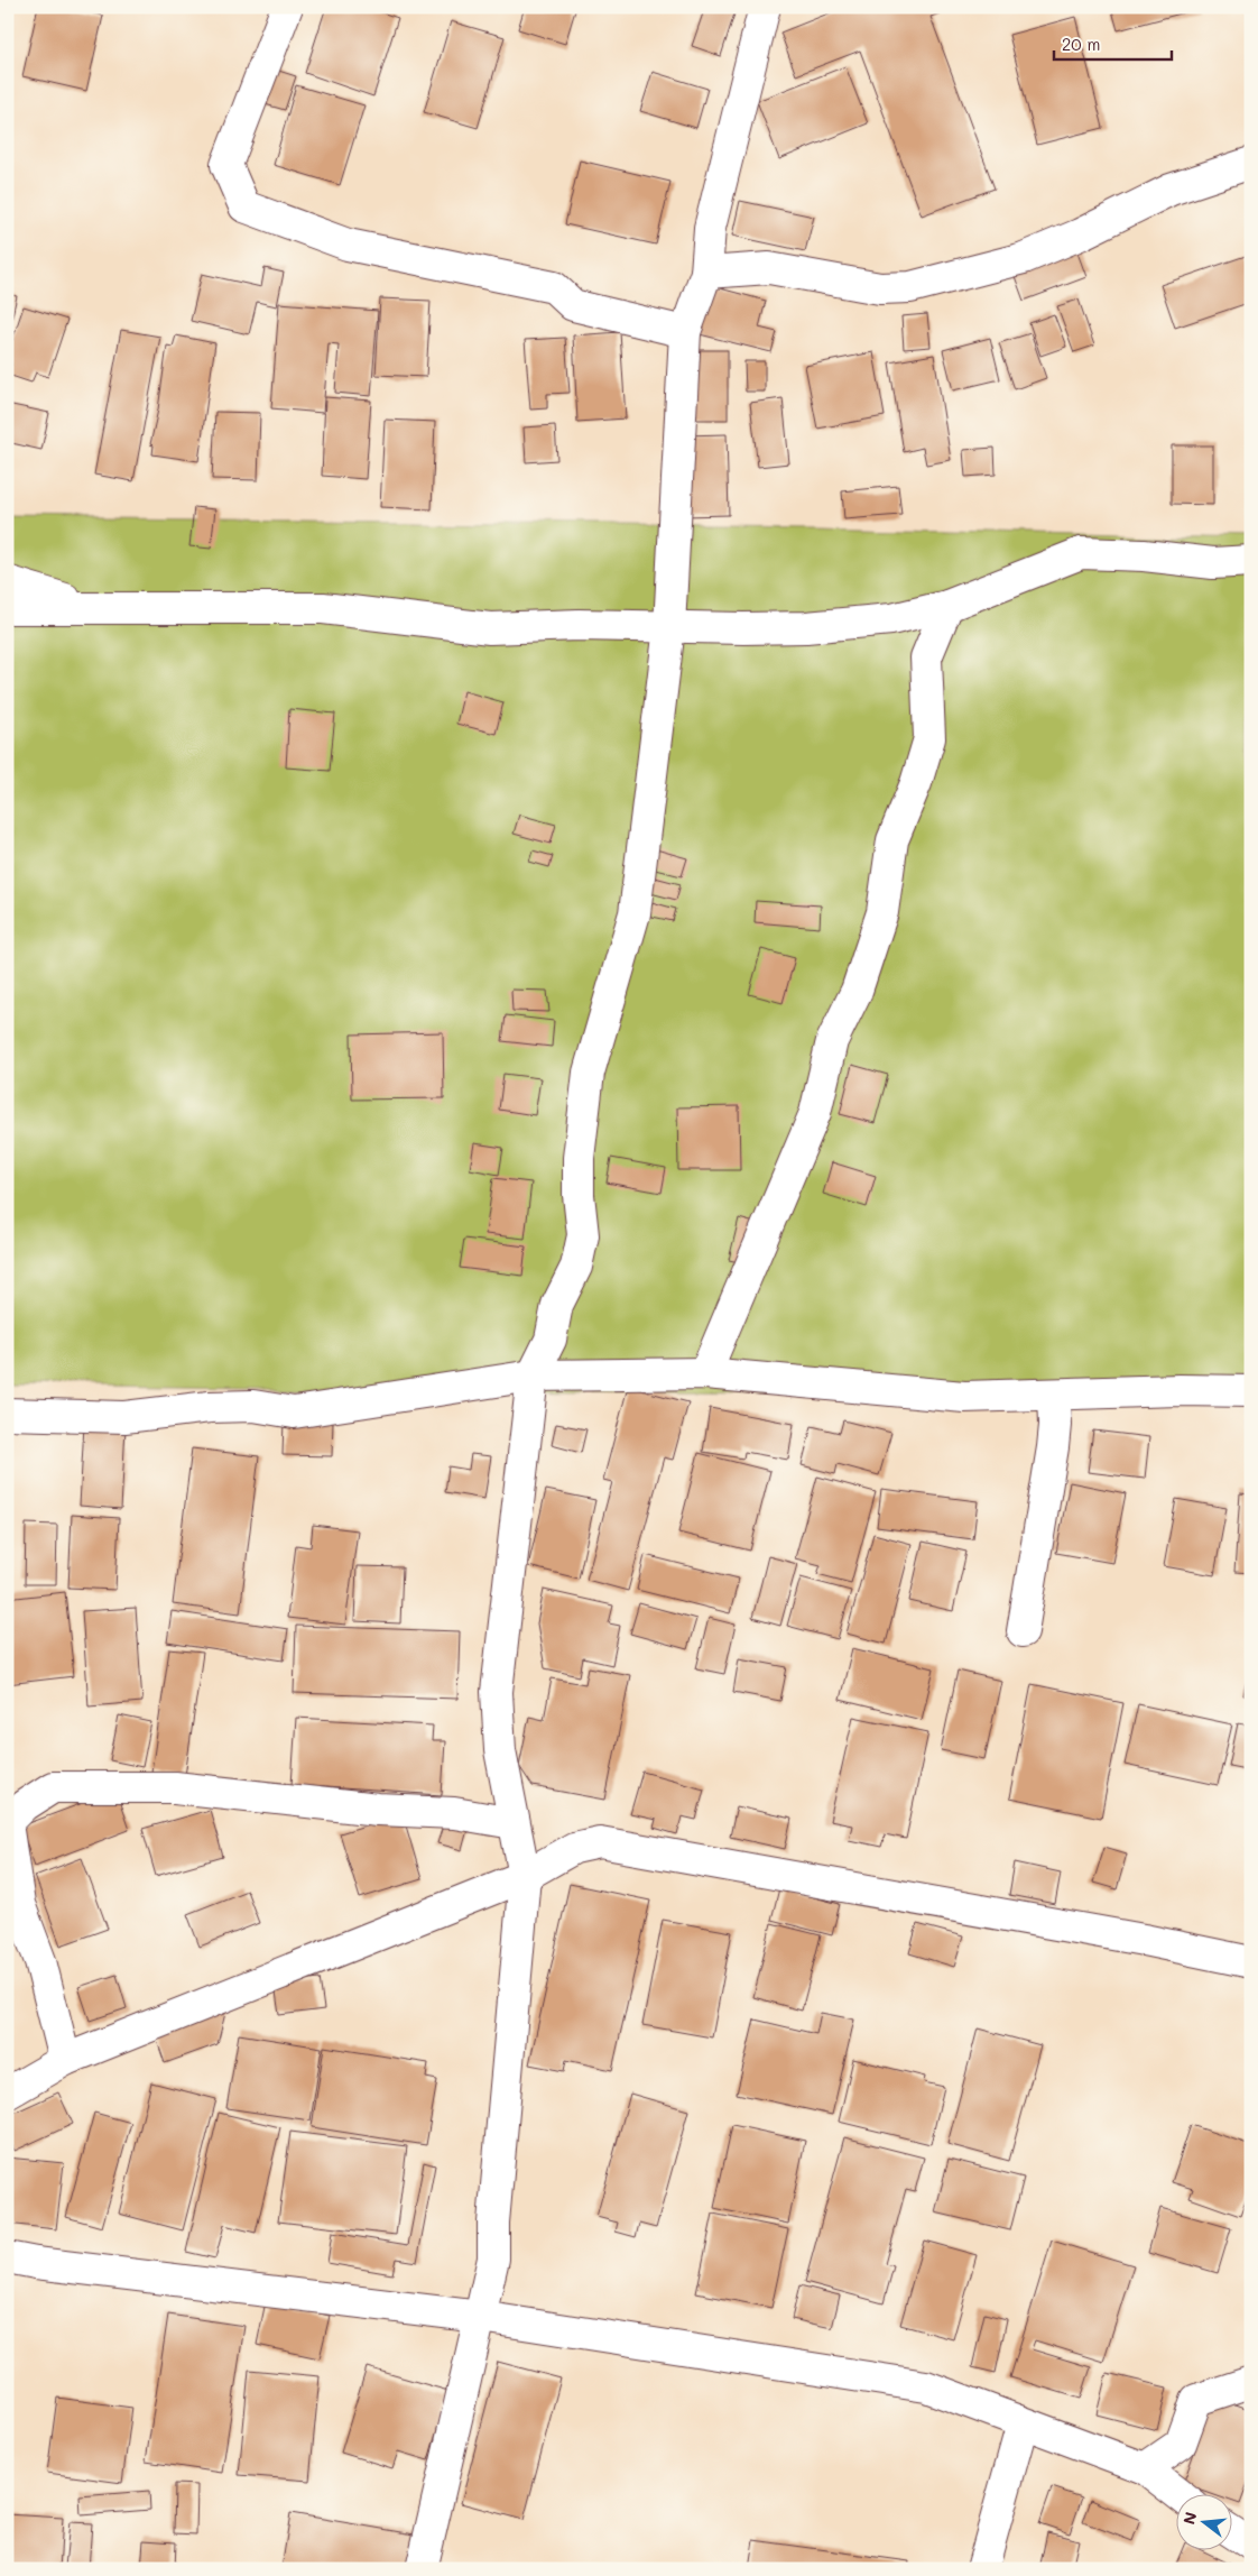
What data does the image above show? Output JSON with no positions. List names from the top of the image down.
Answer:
{
  "scale_bar": "20 m",
  "north": "left"
}
